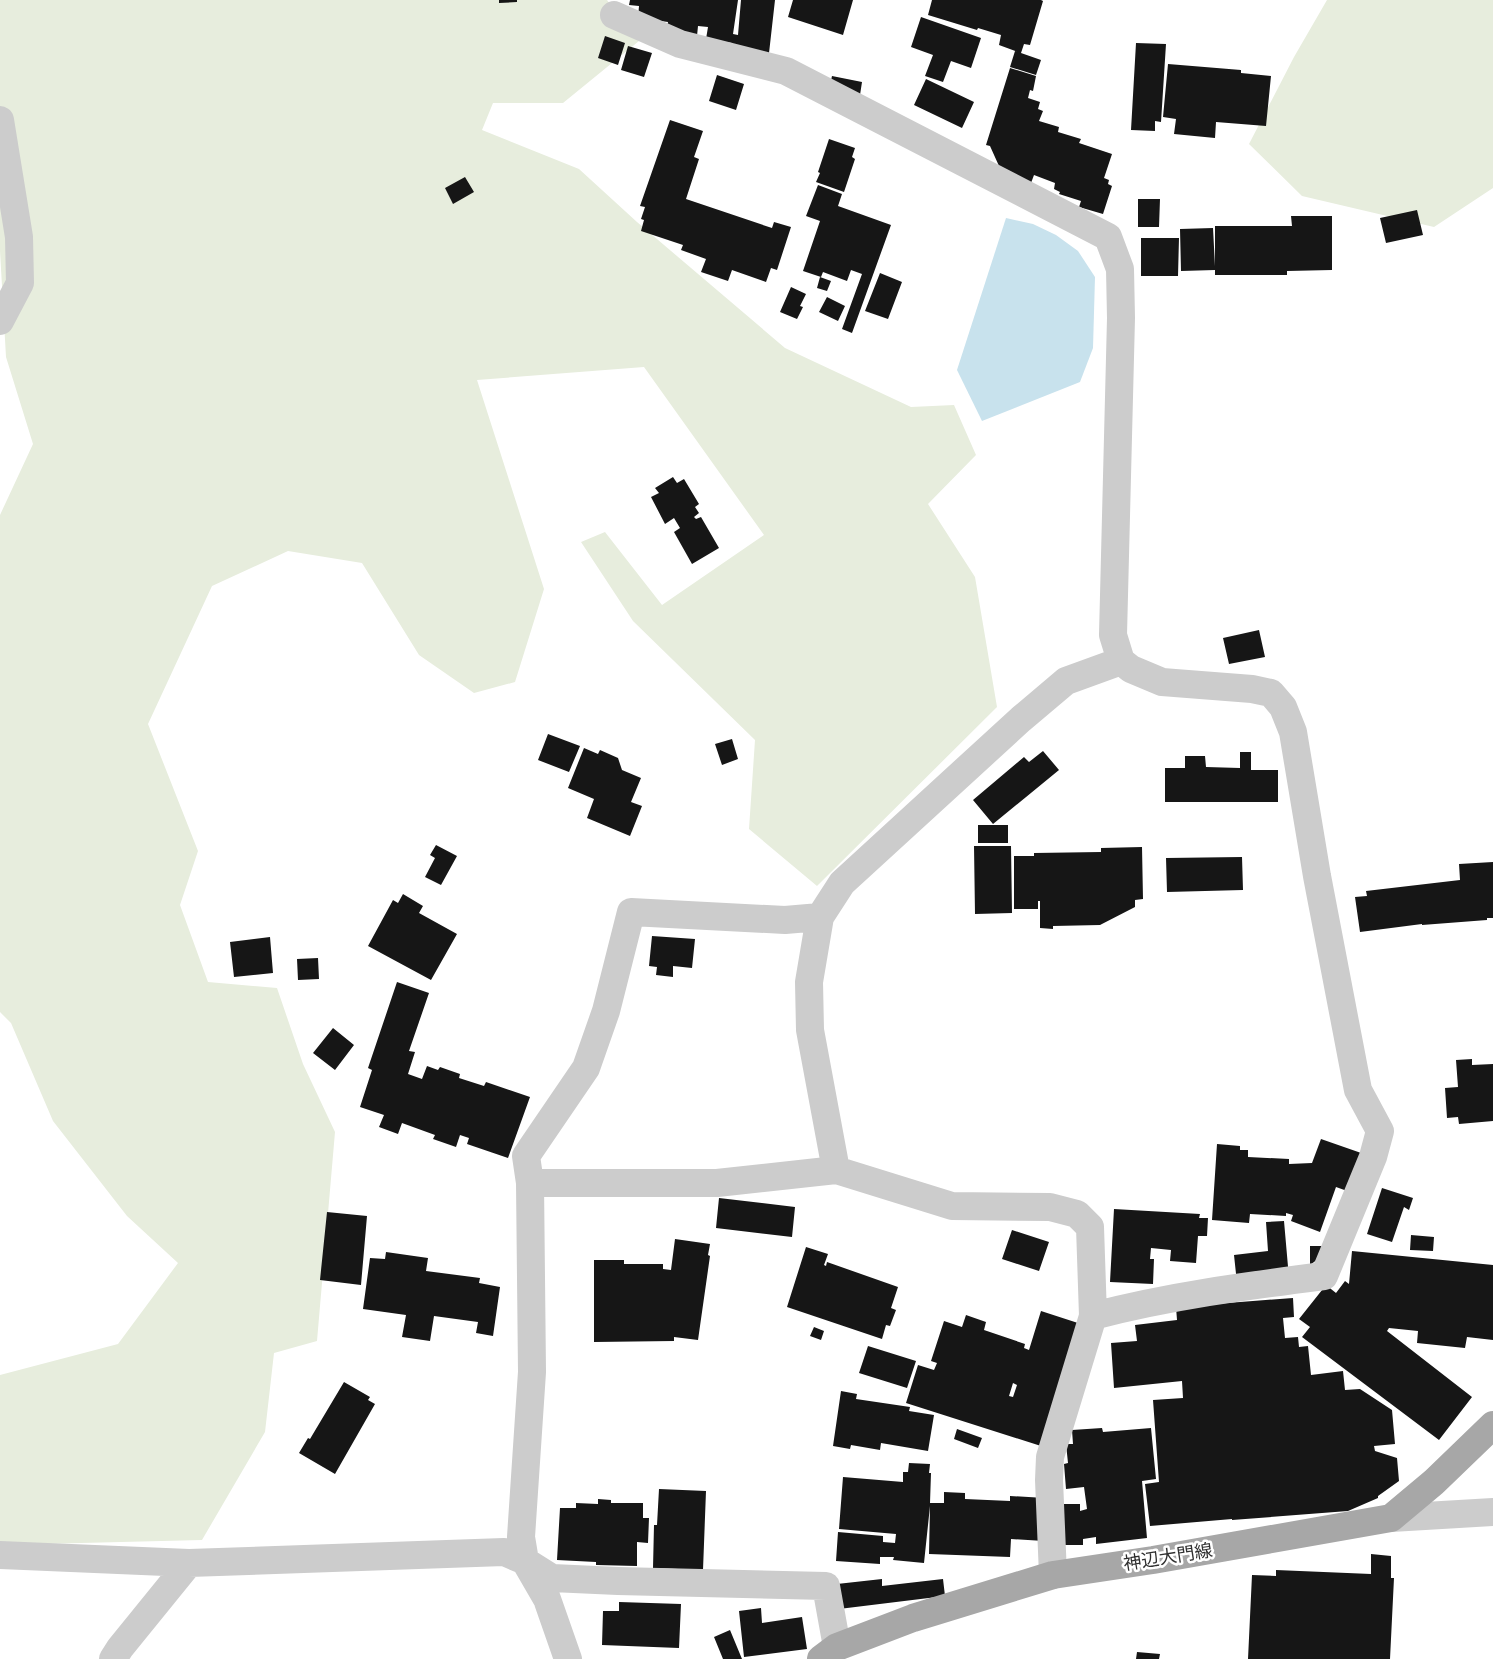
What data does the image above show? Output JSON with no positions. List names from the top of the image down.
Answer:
{
  "streets": {
    "main road": ["神辺大門線"]
  }
}
